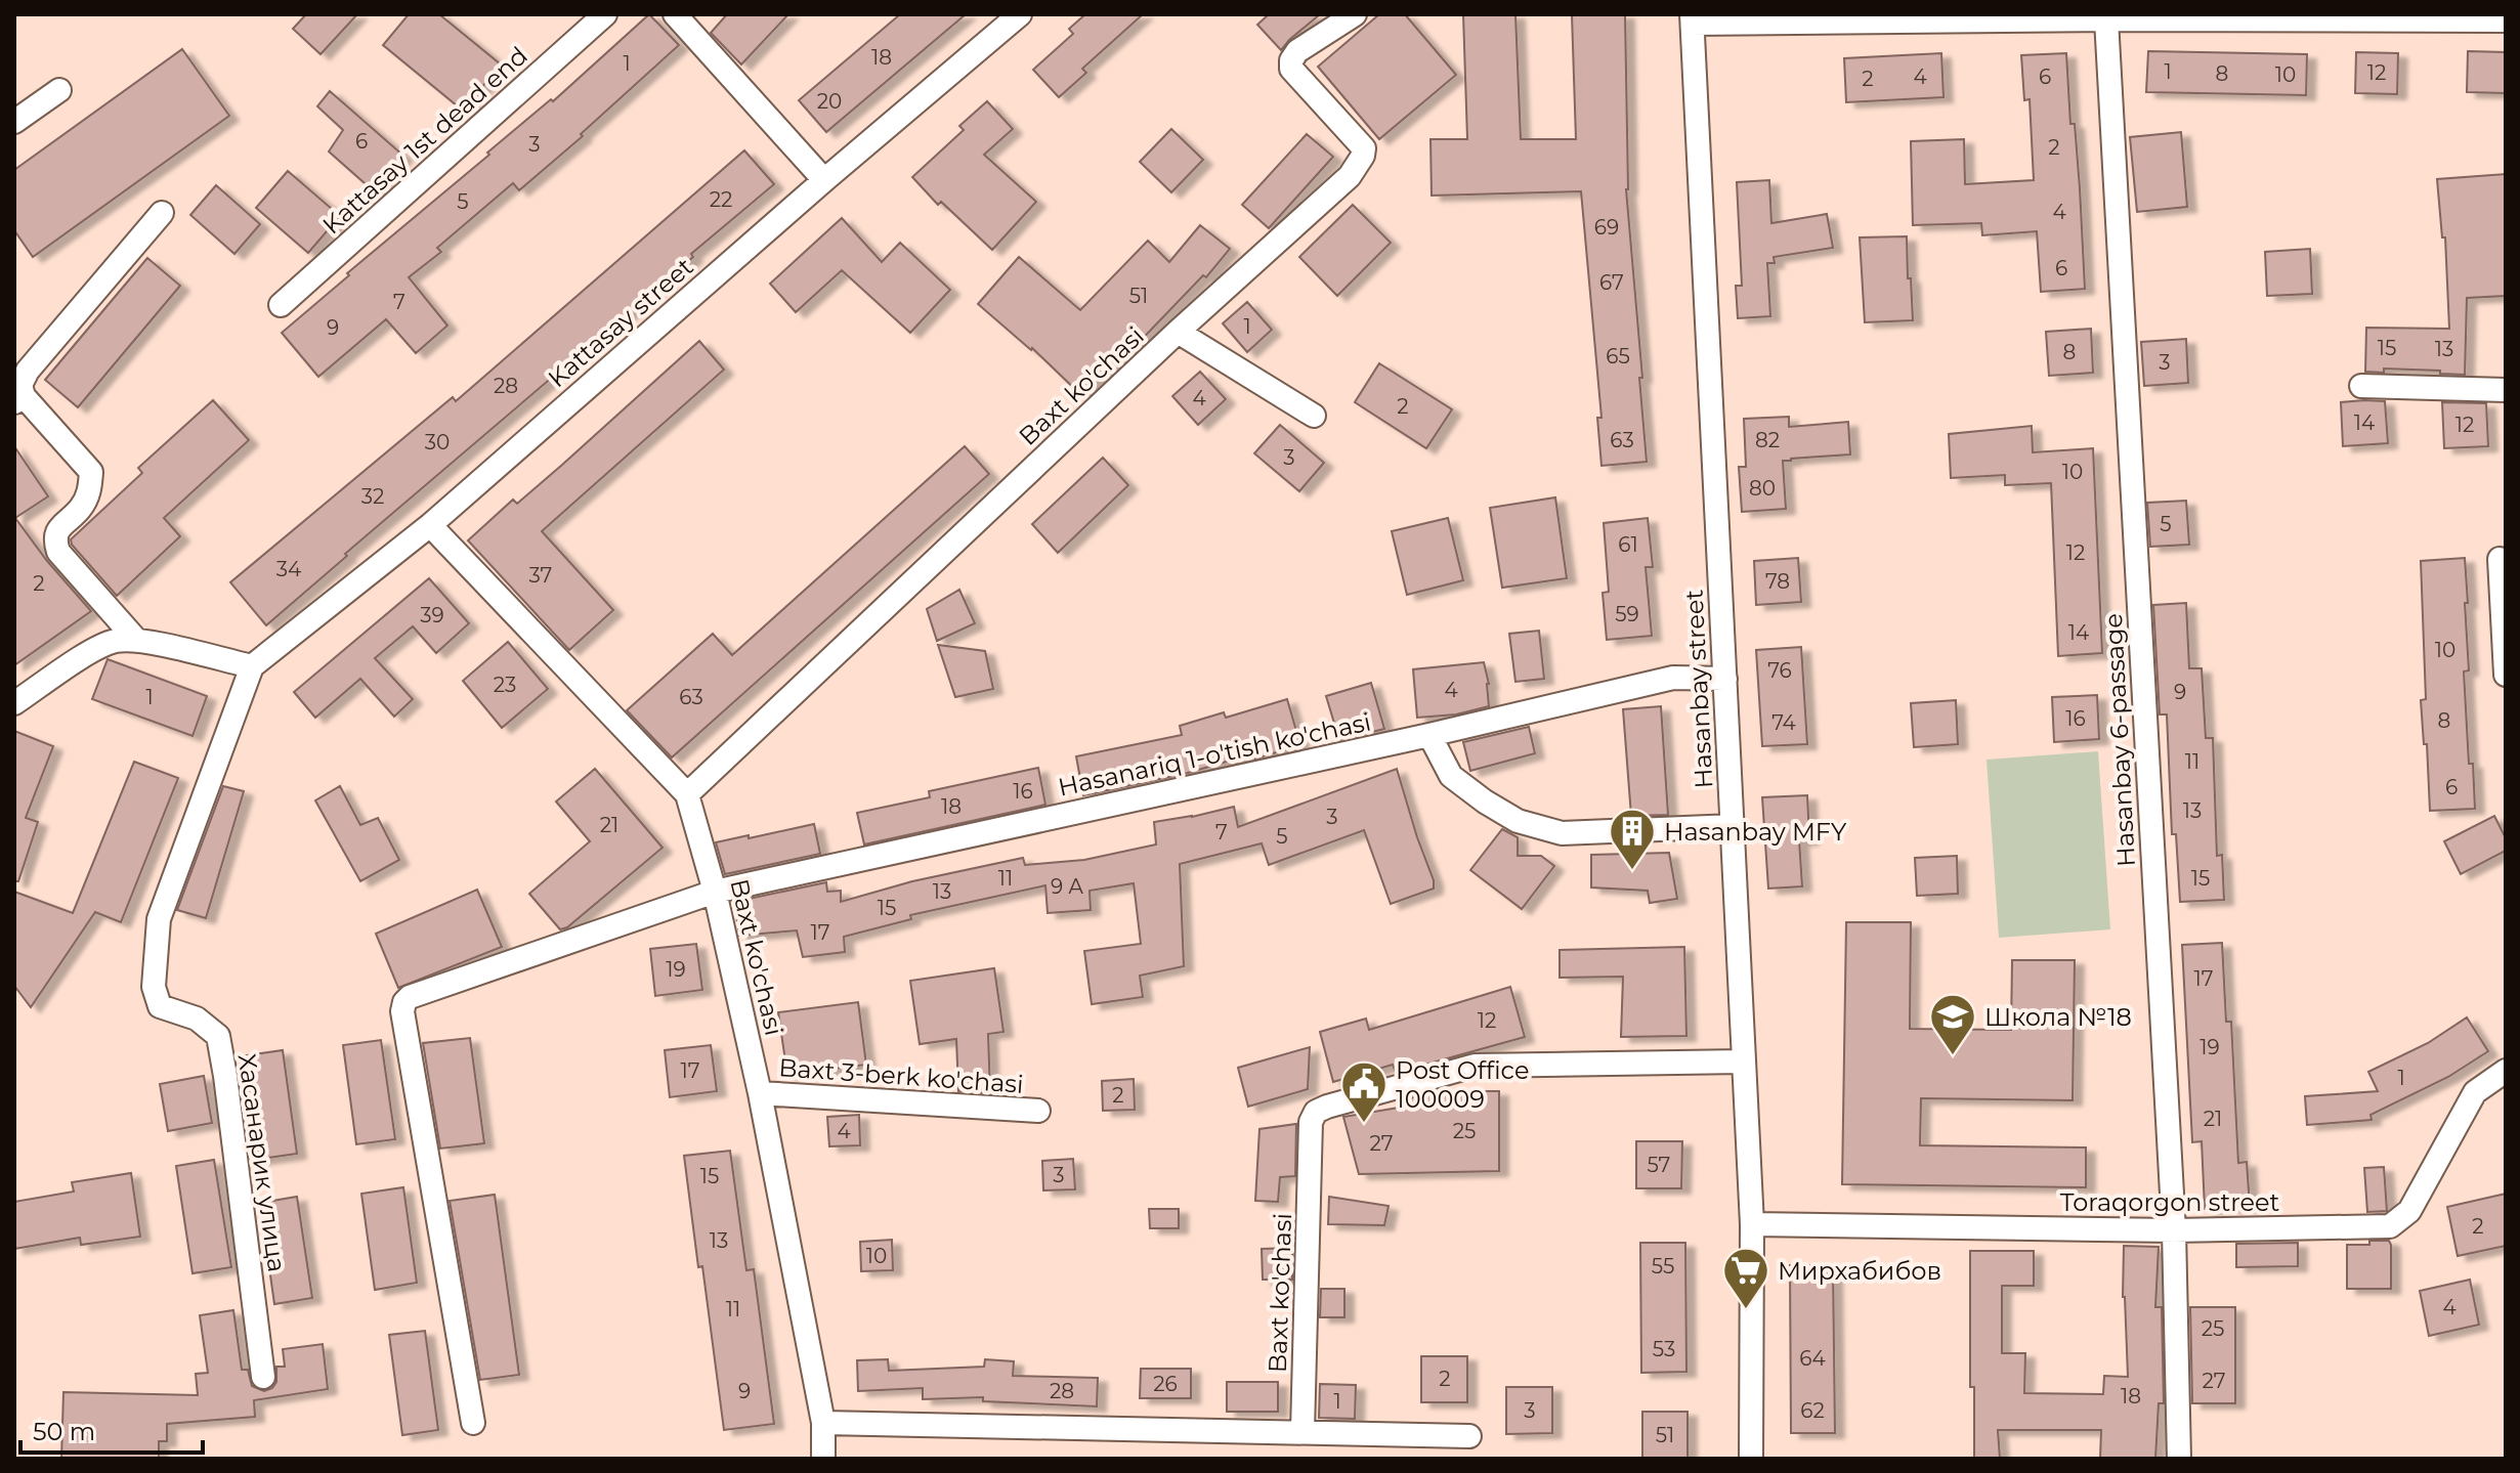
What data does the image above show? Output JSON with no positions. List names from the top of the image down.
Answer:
{
  "streets": {
    "street": [
      "Kattasay 1st dead end",
      "Kattasay street",
      "Baxt ko'chasi",
      "Hasanbay street",
      "Hasanbay 6-passage",
      "Hasanariq 1-o'tish ko'chasi",
      "Baxt 3-berk ko'chasi",
      "Хасанарик улица",
      "Toraqorgon street"
    ]
  },
  "crossings": [
    ["Kattasay street", "Baxt ko'chasi"],
    ["Kattasay street", "Хасанарик улица"],
    ["Baxt ko'chasi", "Hasanbay street"],
    ["Baxt ko'chasi", "Hasanariq 1-o'tish ko'chasi"],
    ["Baxt ko'chasi", "Baxt 3-berk ko'chasi"],
    ["Hasanbay street", "Hasanariq 1-o'tish ko'chasi"],
    ["Hasanbay street", "Toraqorgon street"],
    ["Hasanbay 6-passage", "Toraqorgon street"]
  ],
  "places": {
    "building": ["Hasanbay MFY"],
    "school or university": ["Школа №18"],
    "public building": ["Post Office 100009"],
    "supermarket": ["Мирхабибов"]
  },
  "house_numbers": [
    "18",
    "1",
    "1",
    "12",
    "8",
    "10",
    "4",
    "6",
    "2",
    "20",
    "6",
    "3",
    "2",
    "22",
    "5",
    "4",
    "69",
    "6",
    "67",
    "51",
    "7",
    "1",
    "9",
    "15",
    "13",
    "8",
    "65",
    "3",
    "28",
    "4",
    "2",
    "14",
    "12",
    "63",
    "82",
    "30",
    "3",
    "10",
    "80",
    "32",
    "5",
    "61",
    "12",
    "34",
    "37",
    "78",
    "2",
    "59",
    "39",
    "14",
    "10",
    "76",
    "23",
    "4",
    "9",
    "1",
    "63",
    "16",
    "8",
    "74",
    "11",
    "6",
    "16",
    "18",
    "13",
    "3",
    "21",
    "7",
    "5",
    "11",
    "15",
    "9 A",
    "13",
    "15",
    "17",
    "19",
    "17",
    "12",
    "19",
    "17",
    "1",
    "2",
    "21",
    "4",
    "25",
    "27",
    "57",
    "3",
    "15",
    "2",
    "13",
    "10",
    "55",
    "4",
    "11",
    "25",
    "53",
    "64",
    "2",
    "27",
    "26",
    "9",
    "28",
    "18",
    "1",
    "3",
    "62",
    "51"
  ],
  "scale_bar": "50 m"
}
